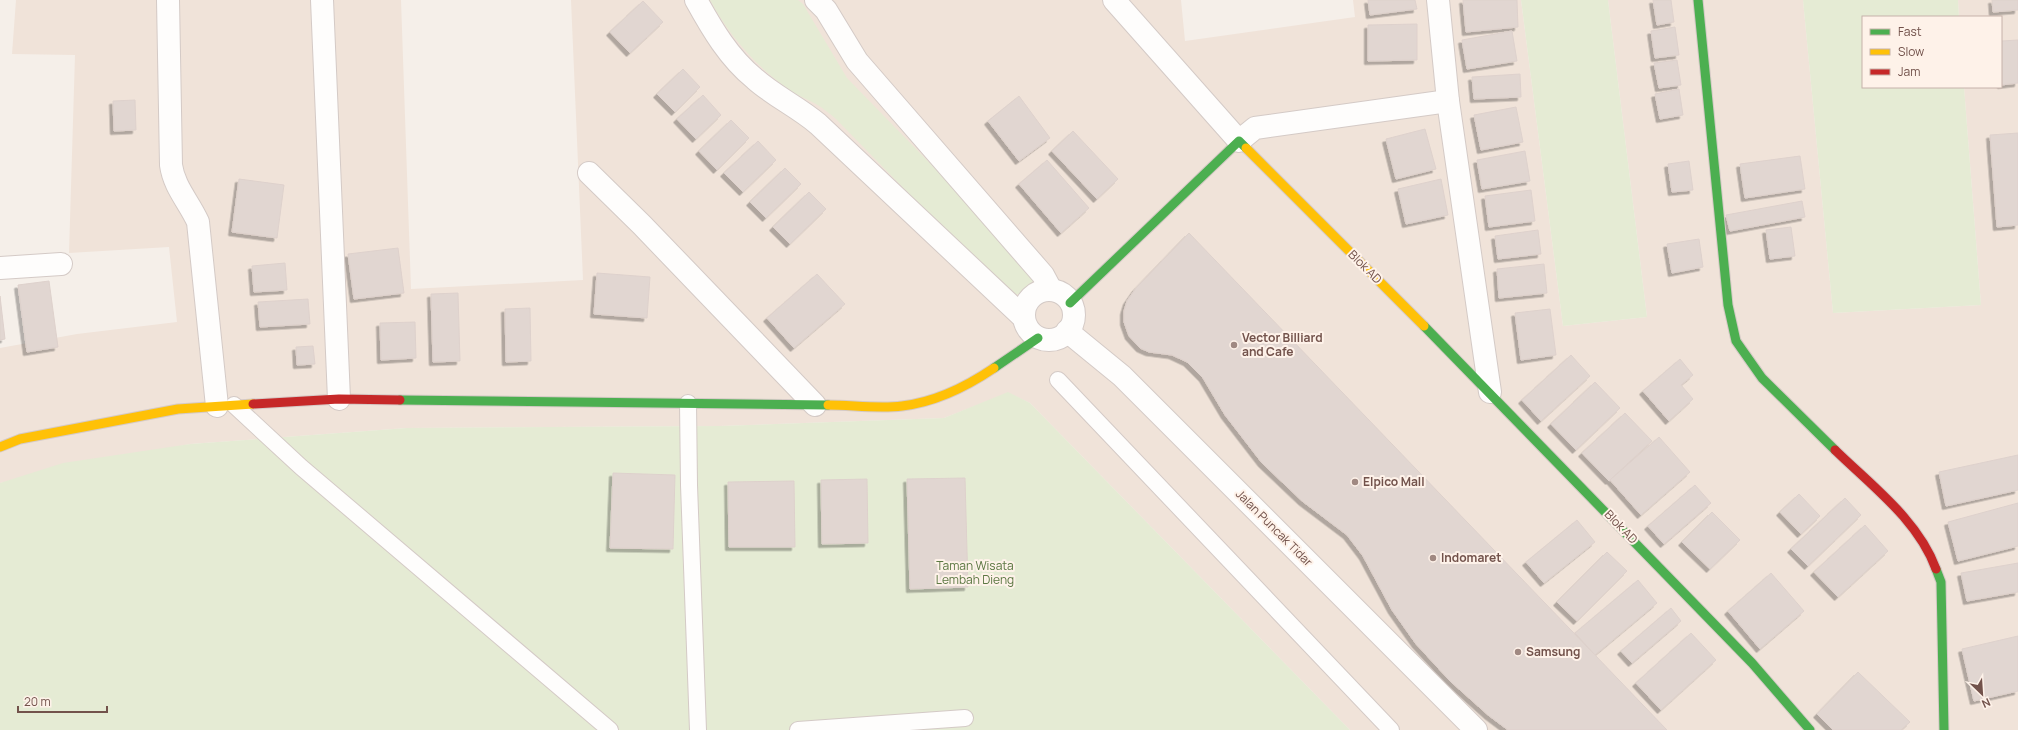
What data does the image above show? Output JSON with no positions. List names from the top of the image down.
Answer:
{
  "streets": {
    "street": ["Blok AD", "Jalan Puncak Tidar"]
  },
  "parks": ["Taman Wisata Lembah Dieng"],
  "places": [
    "Vector Billiard and Cafe",
    "Elpico Mall",
    "Indomaret",
    "Samsung"
  ],
  "legend": ["Fast", "Slow", "Jam"],
  "scale_bar": "20 m",
  "north": "bottom right"
}
